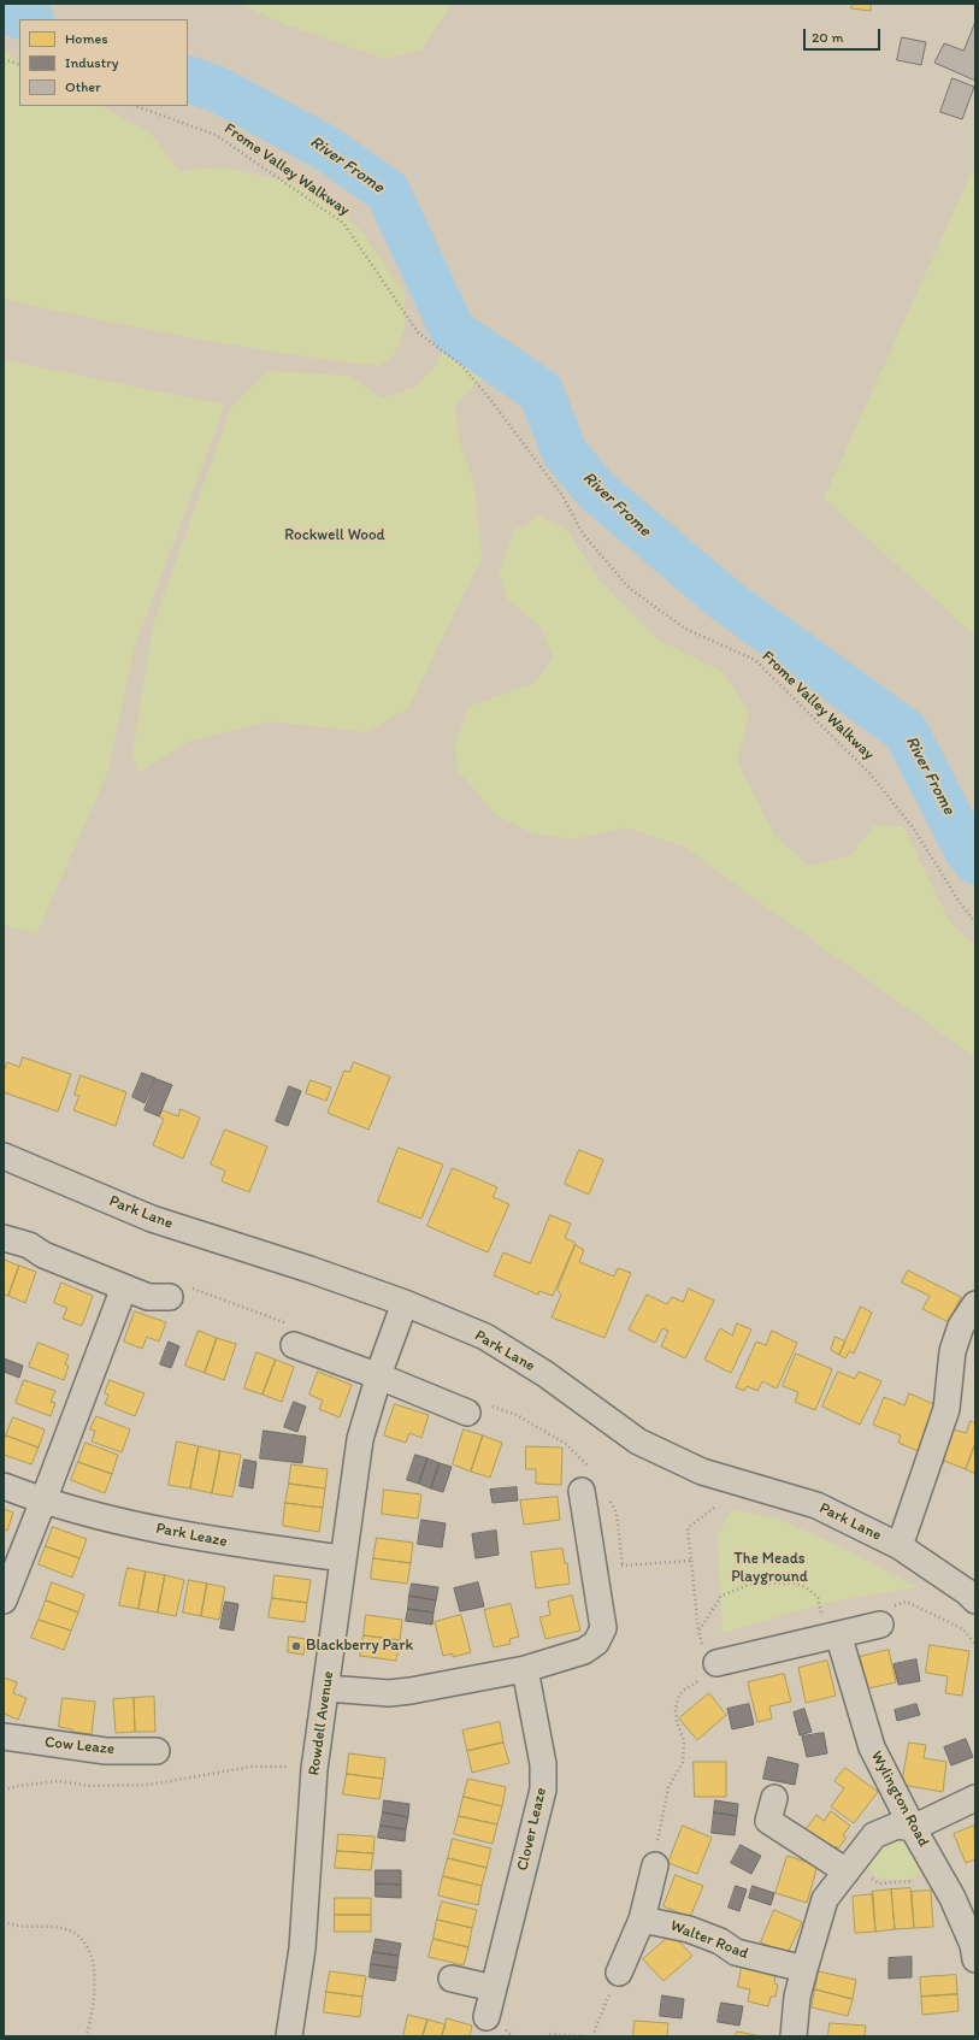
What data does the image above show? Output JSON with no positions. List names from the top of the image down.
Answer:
{
  "streets": {
    "street": [
      "Park Lane",
      "Park Leaze",
      "Rowdell Avenue",
      "Cow Leaze",
      "Wylington Road",
      "Clover Leaze",
      "Walter Road"
    ],
    "path": ["Frome Valley Walkway"]
  },
  "crossings": [
    ["Park Lane", "Rowdell Avenue"],
    ["Park Leaze", "Rowdell Avenue"]
  ],
  "water": ["River Frome"],
  "parks": ["Rockwell Wood", "The Meads Playground"],
  "places": ["Blackberry Park"],
  "legend": ["Homes", "Industry", "Other"],
  "scale_bar": "20 m"
}
